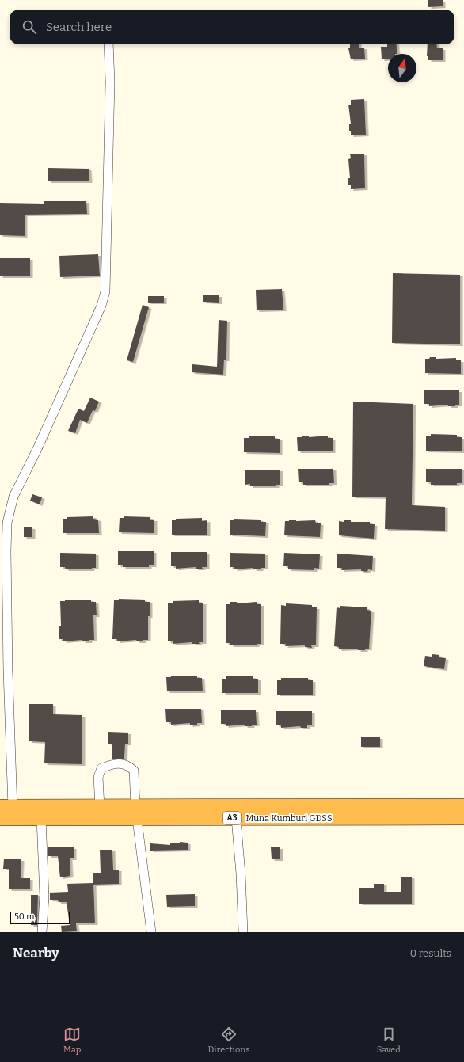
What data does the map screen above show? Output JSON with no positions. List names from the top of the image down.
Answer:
{
  "streets": {
    "highway": ["A3", "Muna Kumburi GDSS"]
  },
  "scale_bar": "50 m",
  "north": "top",
  "page": {
    "search": "Search here",
    "scale": "50 m",
    "heading": ["Nearby", "0 results"],
    "nav": ["Map", "Directions", "Saved"]
  }
}
